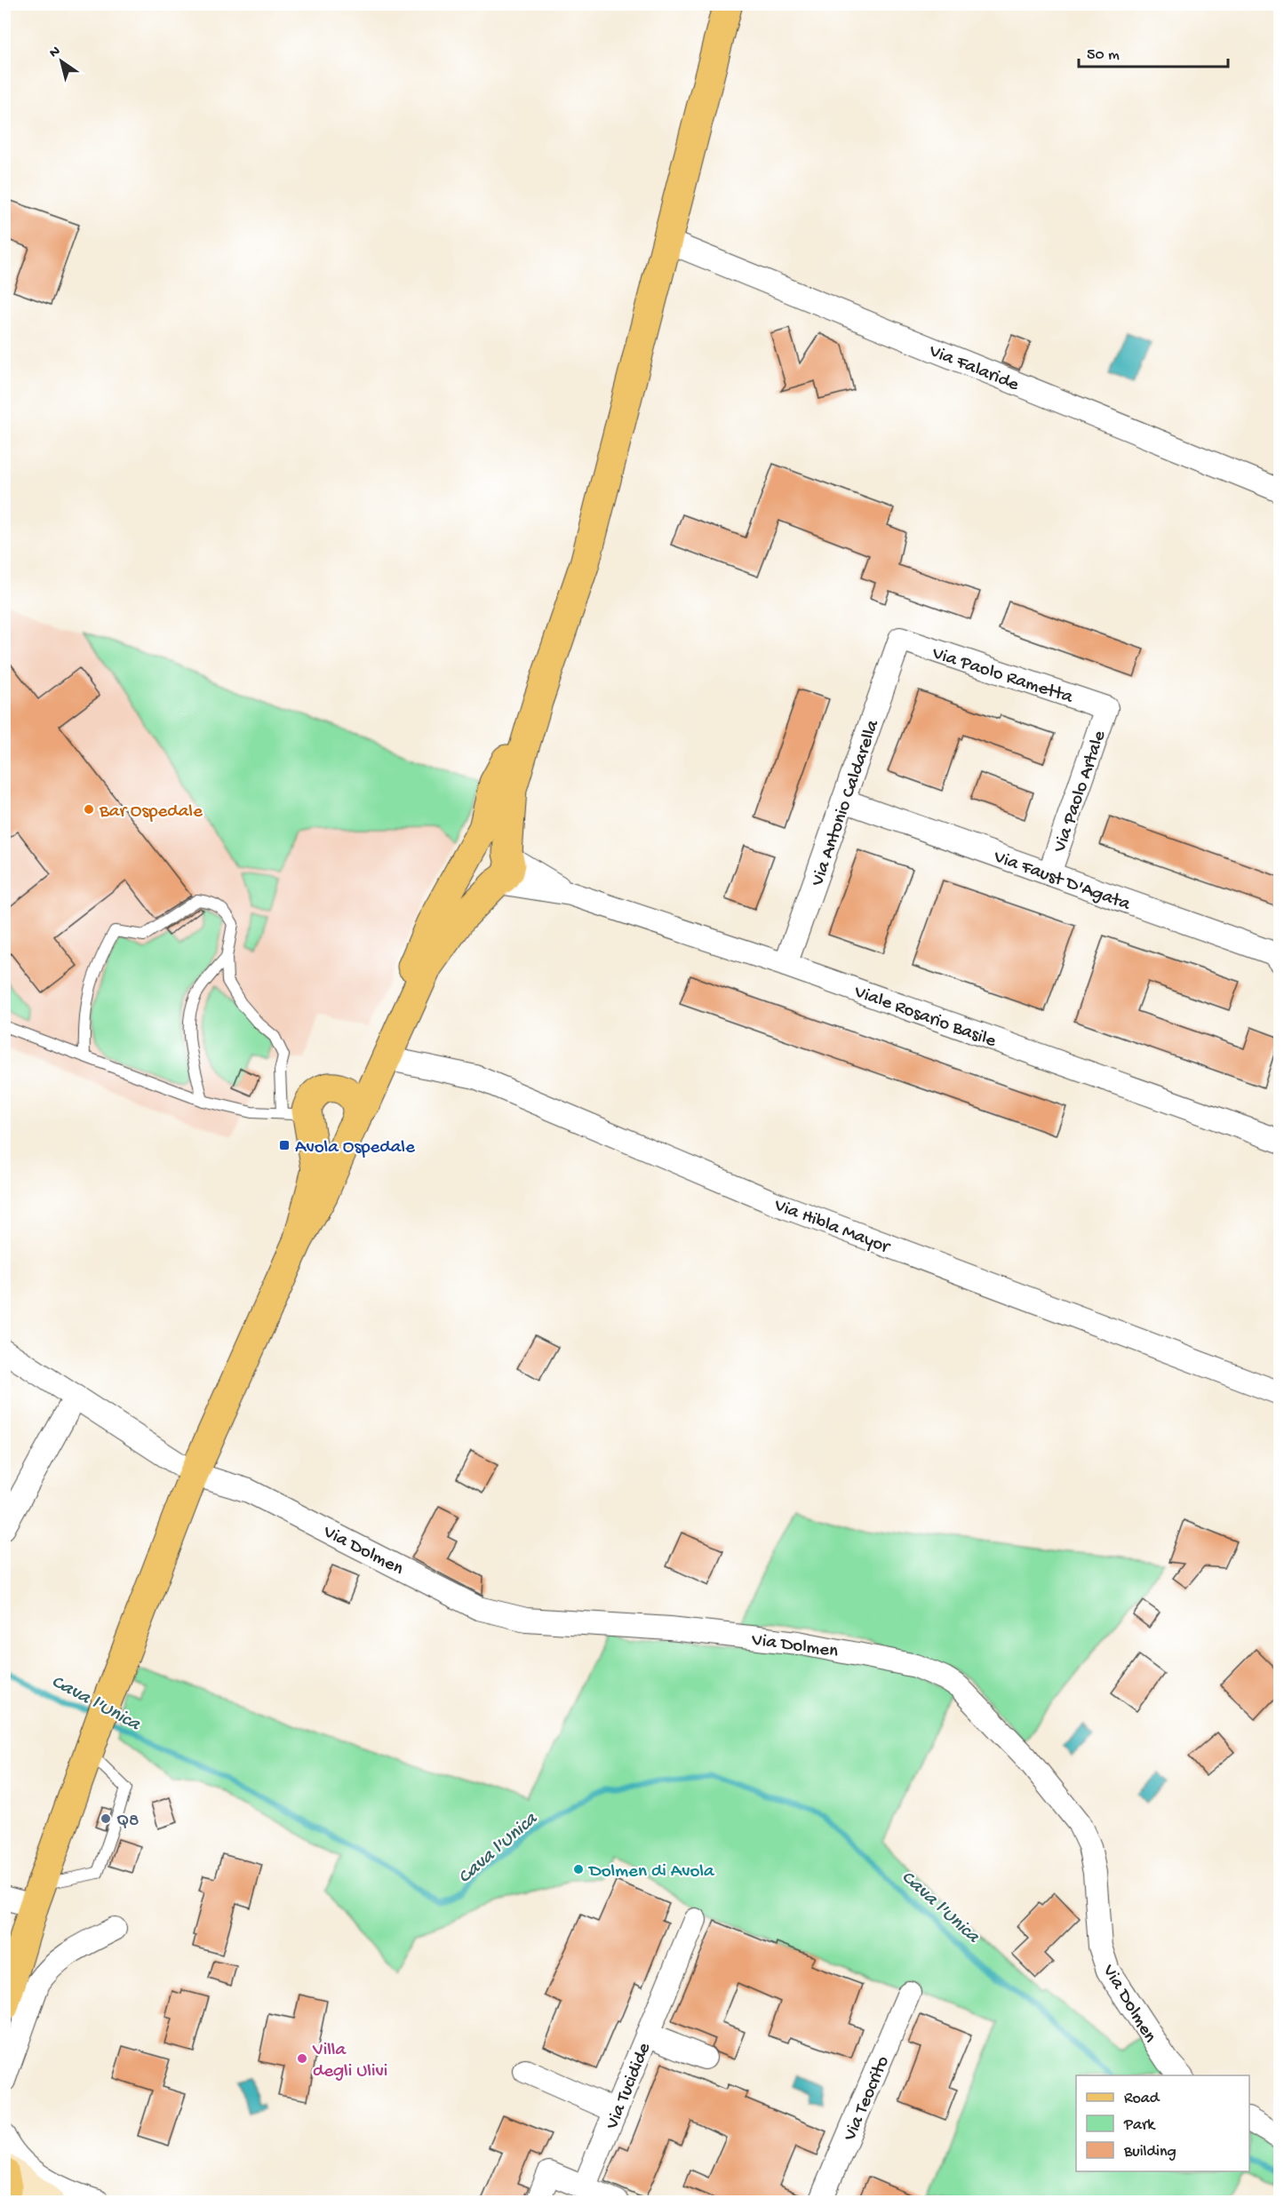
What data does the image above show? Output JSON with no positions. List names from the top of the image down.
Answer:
{
  "streets": {
    "street": [
      "Via Falaride",
      "Via Paolo Rametta",
      "Via Paolo Artale",
      "Via Antonio Caldarella",
      "Via Faust D'Agata",
      "Viale Rosario Basile",
      "Via Hibla Mayor",
      "Via Dolmen",
      "Via Tucidide",
      "Via Teocrito"
    ]
  },
  "crossings": [
    ["Via Paolo Rametta", "Via Paolo Artale"],
    ["Via Paolo Rametta", "Via Antonio Caldarella"],
    ["Via Paolo Artale", "Via Faust D'Agata"],
    ["Via Antonio Caldarella", "Via Faust D'Agata"],
    ["Via Antonio Caldarella", "Viale Rosario Basile"]
  ],
  "water": ["Cava l'Unica"],
  "places": {
    "other": [
      "Bar Ospedale",
      "Q8",
      "Dolmen di Avola",
      "Villa degli Ulivi"
    ],
    "transit": ["Avola Ospedale"]
  },
  "legend": ["Road", "Park", "Building"],
  "scale_bar": "50 m",
  "north": "top left"
}
